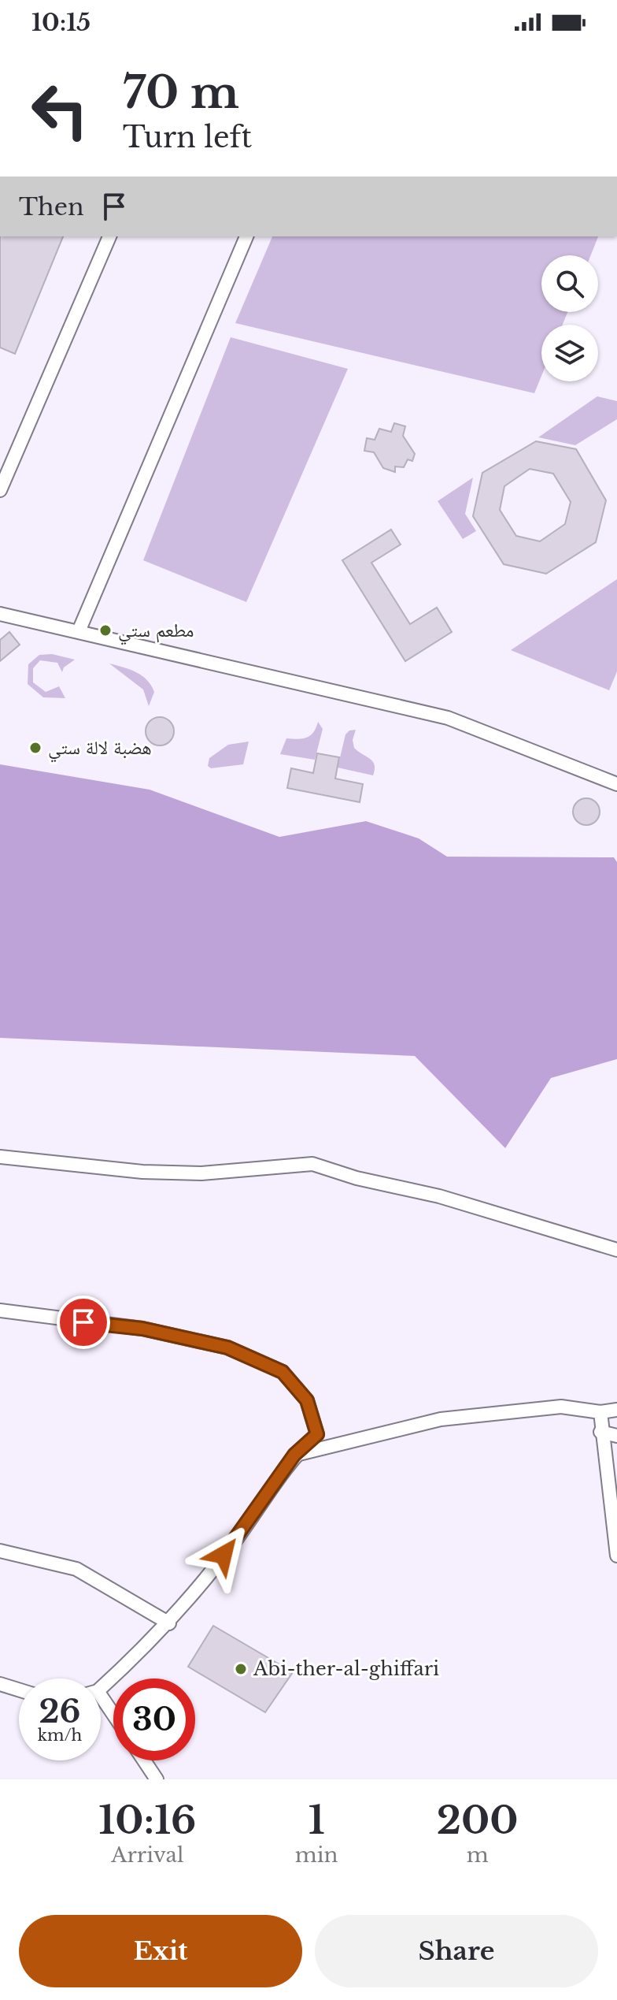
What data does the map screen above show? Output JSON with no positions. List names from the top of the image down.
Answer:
{
  "places": ["مطعم ستي", "هضبة لالة ستي", "Abi-ther-al-ghiffari"],
  "page": {
    "status": "10:15",
    "turn": ["70 m", "Turn left"],
    "then": "Then",
    "speed": "26 km/h",
    "limit": "30",
    "eta": [
      "10:16",
      "Arrival",
      "1",
      "min",
      "200",
      "m"
    ],
    "buttons": ["Exit", "Share"]
  }
}
